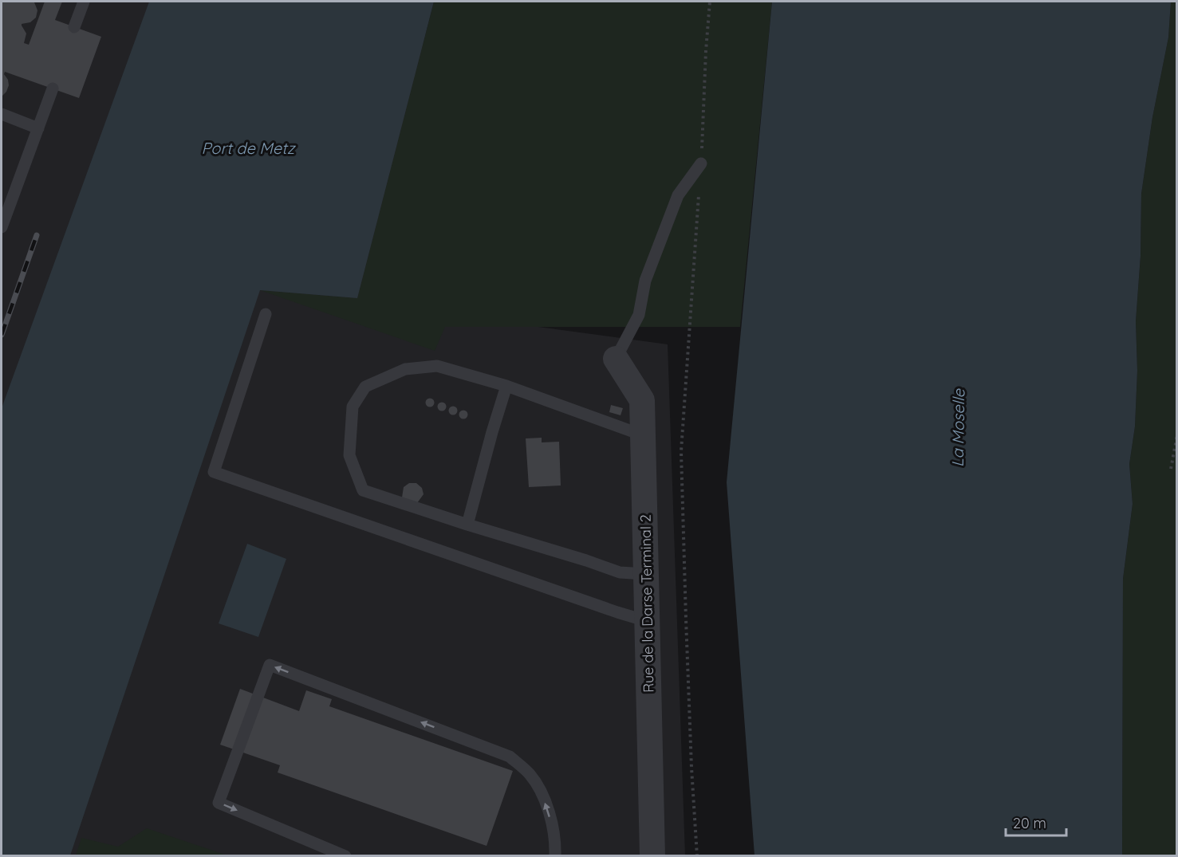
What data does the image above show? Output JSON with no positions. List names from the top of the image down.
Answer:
{
  "streets": {
    "street": ["Rue de la Darse Terminal 2"]
  },
  "water": ["Port de Metz", "La Moselle"],
  "scale_bar": "20 m"
}
